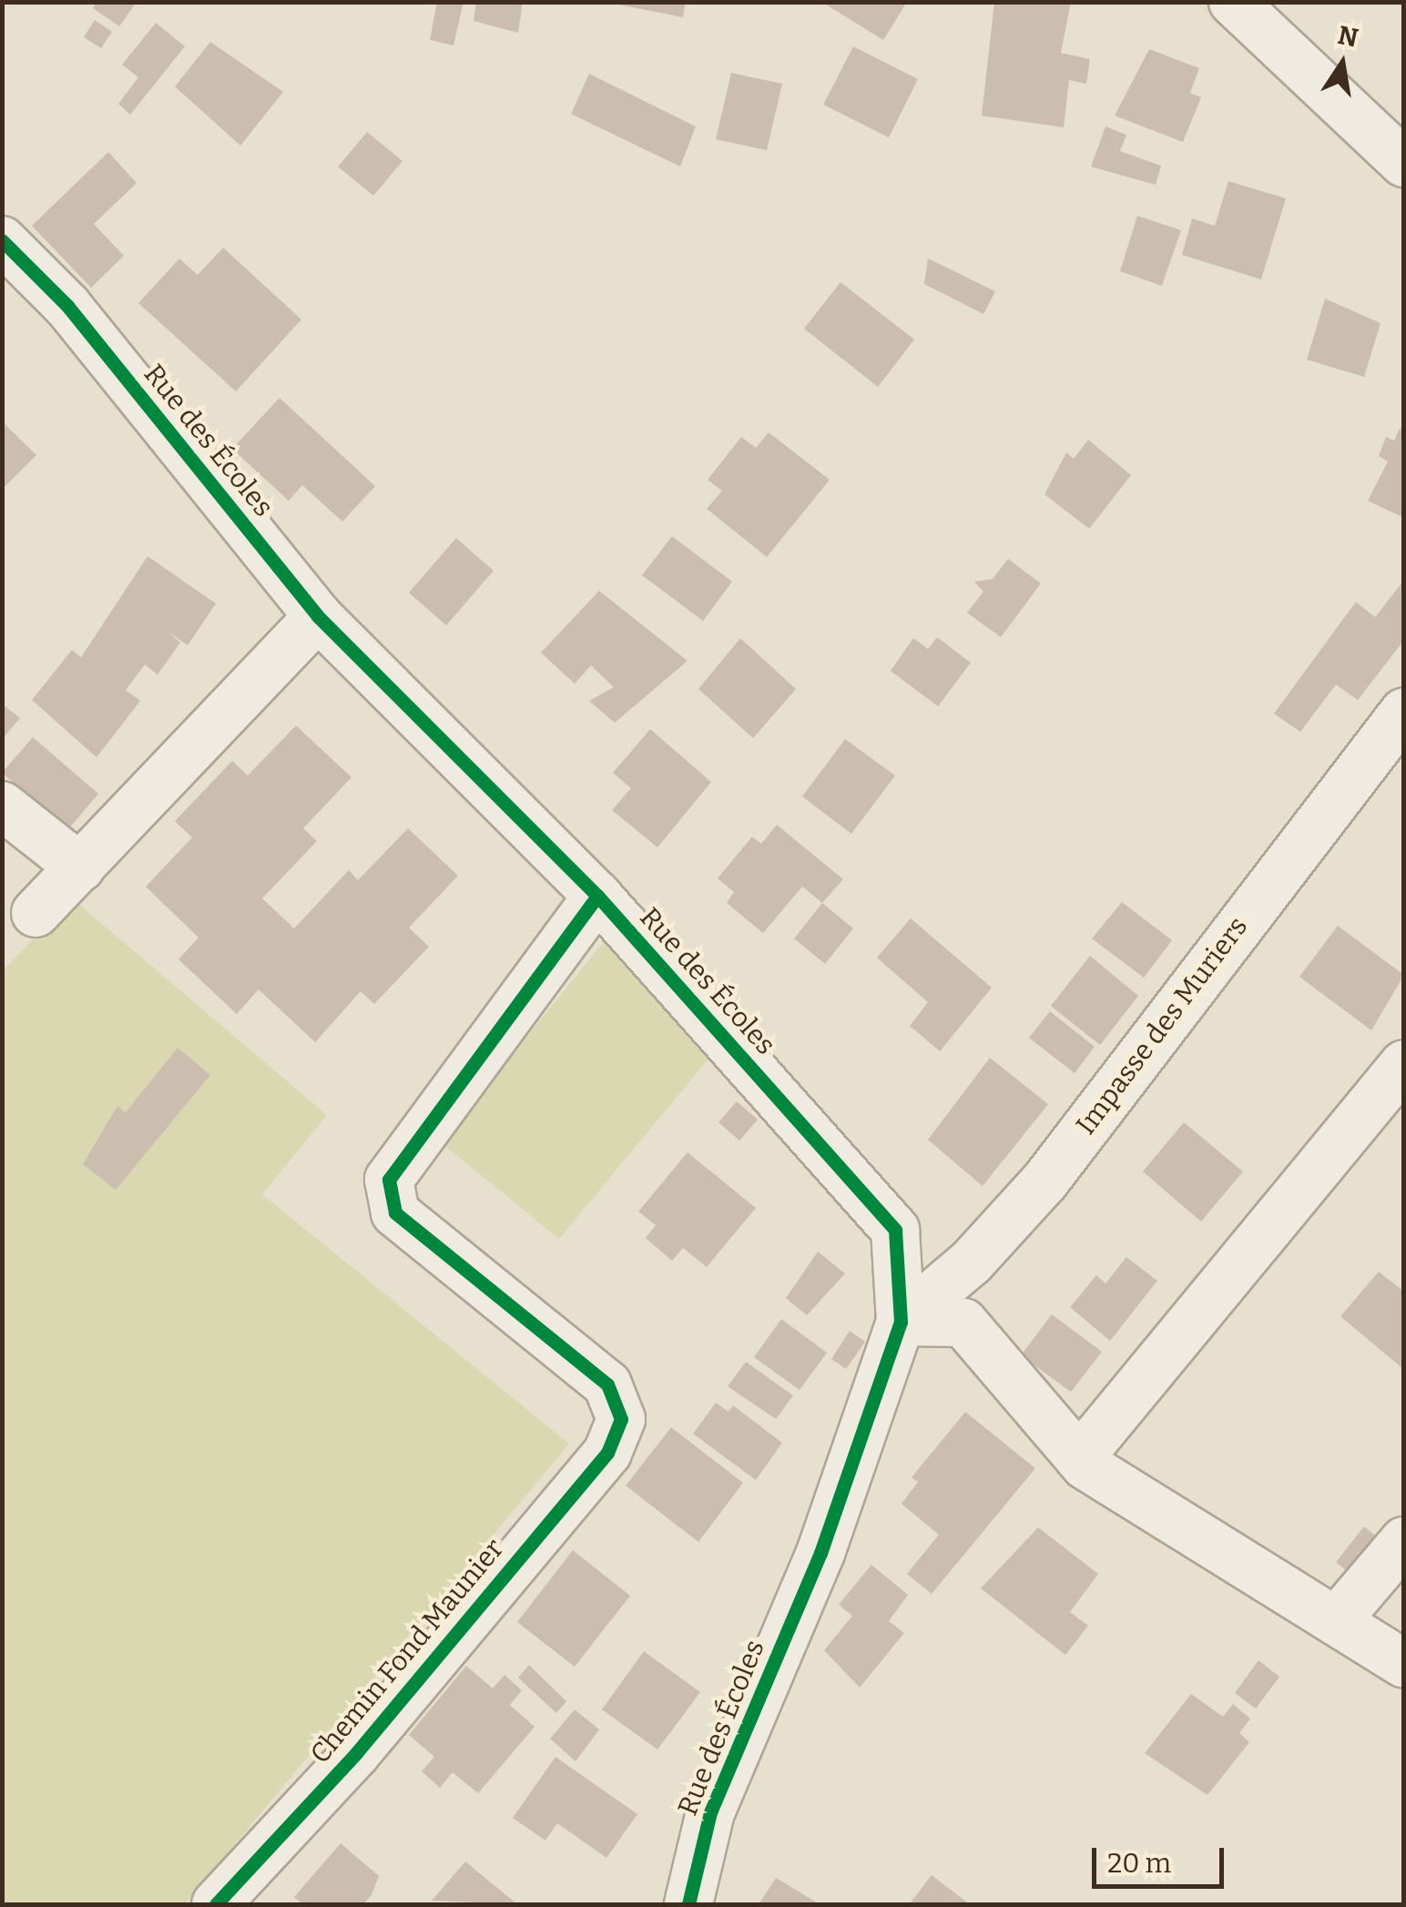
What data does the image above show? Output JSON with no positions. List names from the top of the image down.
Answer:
{
  "streets": {
    "street": ["Rue des Écoles", "Impasse des Muriers", "Chemin Fond Maunier"]
  },
  "crossings": [
    ["Rue des Écoles", "Impasse des Muriers"],
    ["Rue des Écoles", "Chemin Fond Maunier"]
  ],
  "scale_bar": "20 m",
  "north": "top"
}
